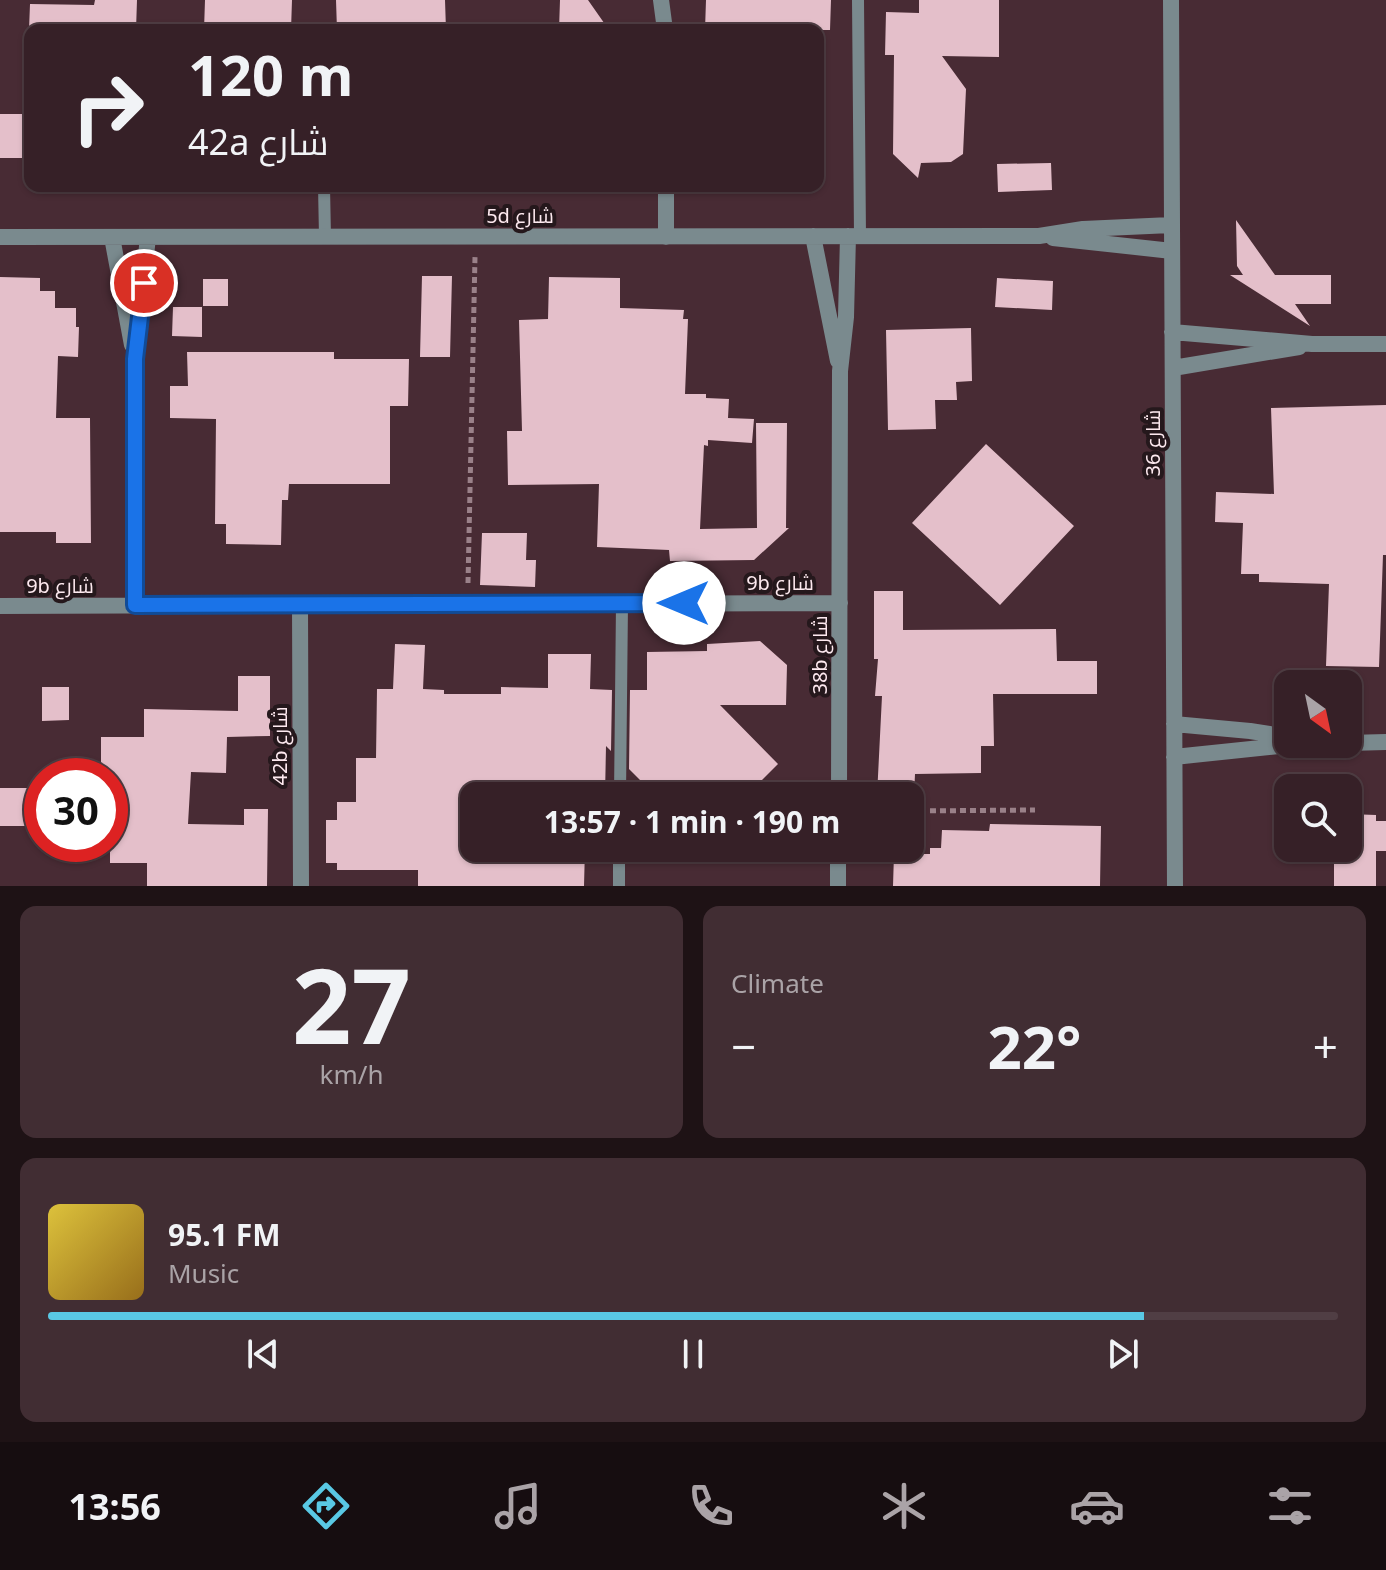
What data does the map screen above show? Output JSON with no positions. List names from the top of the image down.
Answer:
{
  "streets": {
    "street": [
      "5d شارع",
      "شارع 36",
      "9b شارع",
      "38b شارع",
      "42b شارع"
    ]
  },
  "crossings": [
    ["5d شارع", "شارع 36"],
    ["5d شارع", "38b شارع"],
    ["9b شارع", "38b شارع"],
    ["9b شارع", "42b شارع"]
  ],
  "north": "bottom right",
  "page": {
    "turn": ["120 m", "42a شارع"],
    "limit": "30",
    "trip": "13:57 · 1 min · 190 m",
    "tile": [
      ["27", "km/h"],
      "Climate"
    ],
    "heat": ["−", "22°", "+"],
    "song": ["95.1 FM", "Music"],
    "tabs": "13:56"
  }
}
